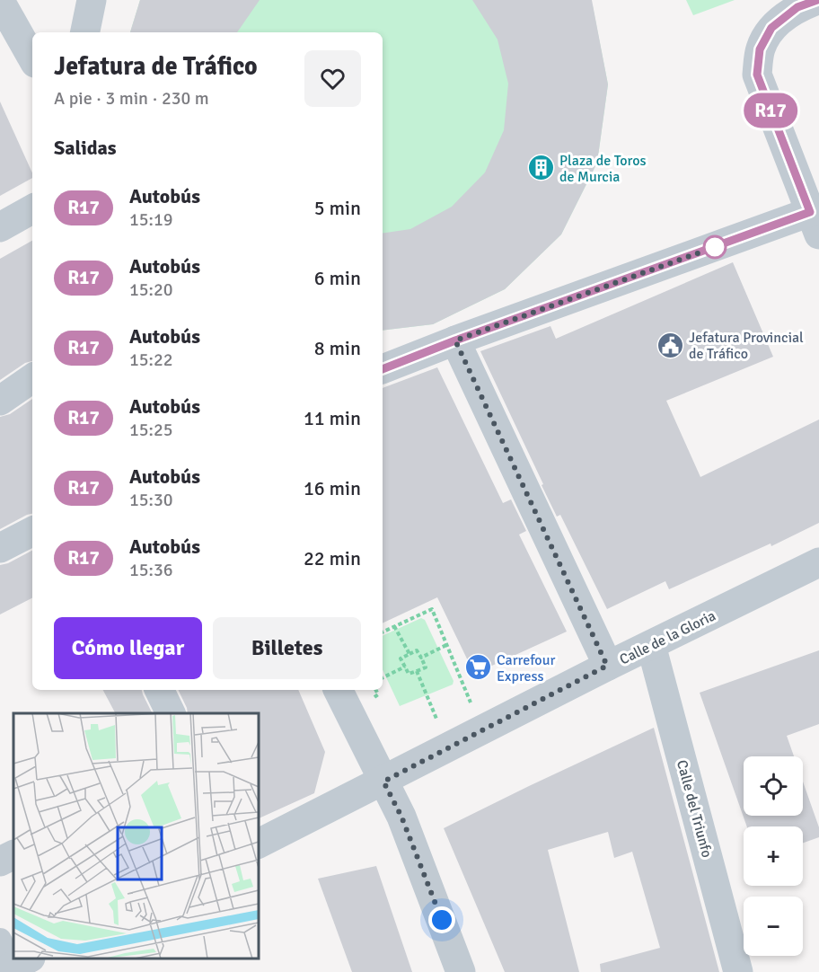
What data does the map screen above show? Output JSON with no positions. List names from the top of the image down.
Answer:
{
  "streets": {
    "street": ["Calle de la Gloria", "Calle del Triunfo"]
  },
  "crossings": [
    ["Calle de la Gloria", "Calle del Triunfo"]
  ],
  "places": {
    "building": ["Plaza de Toros de Murcia"],
    "public building": ["Jefatura Provincial de Tráfico"],
    "supermarket": ["Carrefour Express"]
  },
  "lines": ["bus line R17"],
  "page": {
    "on_map": "R17",
    "heading": [
      ["Jefatura de Tráfico", "A pie · 3 min · 230 m"],
      "Salidas"
    ],
    "list": [
      {
        "mark": "R17",
        "name": "Autobús",
        "note": "15:19",
        "value": "5 min"
      },
      {
        "mark": "R17",
        "name": "Autobús",
        "note": "15:20",
        "value": "6 min"
      },
      {
        "mark": "R17",
        "name": "Autobús",
        "note": "15:22",
        "value": "8 min"
      },
      {
        "mark": "R17",
        "name": "Autobús",
        "note": "15:25",
        "value": "11 min"
      },
      {
        "mark": "R17",
        "name": "Autobús",
        "note": "15:30",
        "value": "16 min"
      },
      {
        "mark": "R17",
        "name": "Autobús",
        "note": "15:36",
        "value": "22 min"
      }
    ],
    "buttons": ["Cómo llegar", "Billetes"],
    "map_buttons": ["+", "−"]
  }
}
